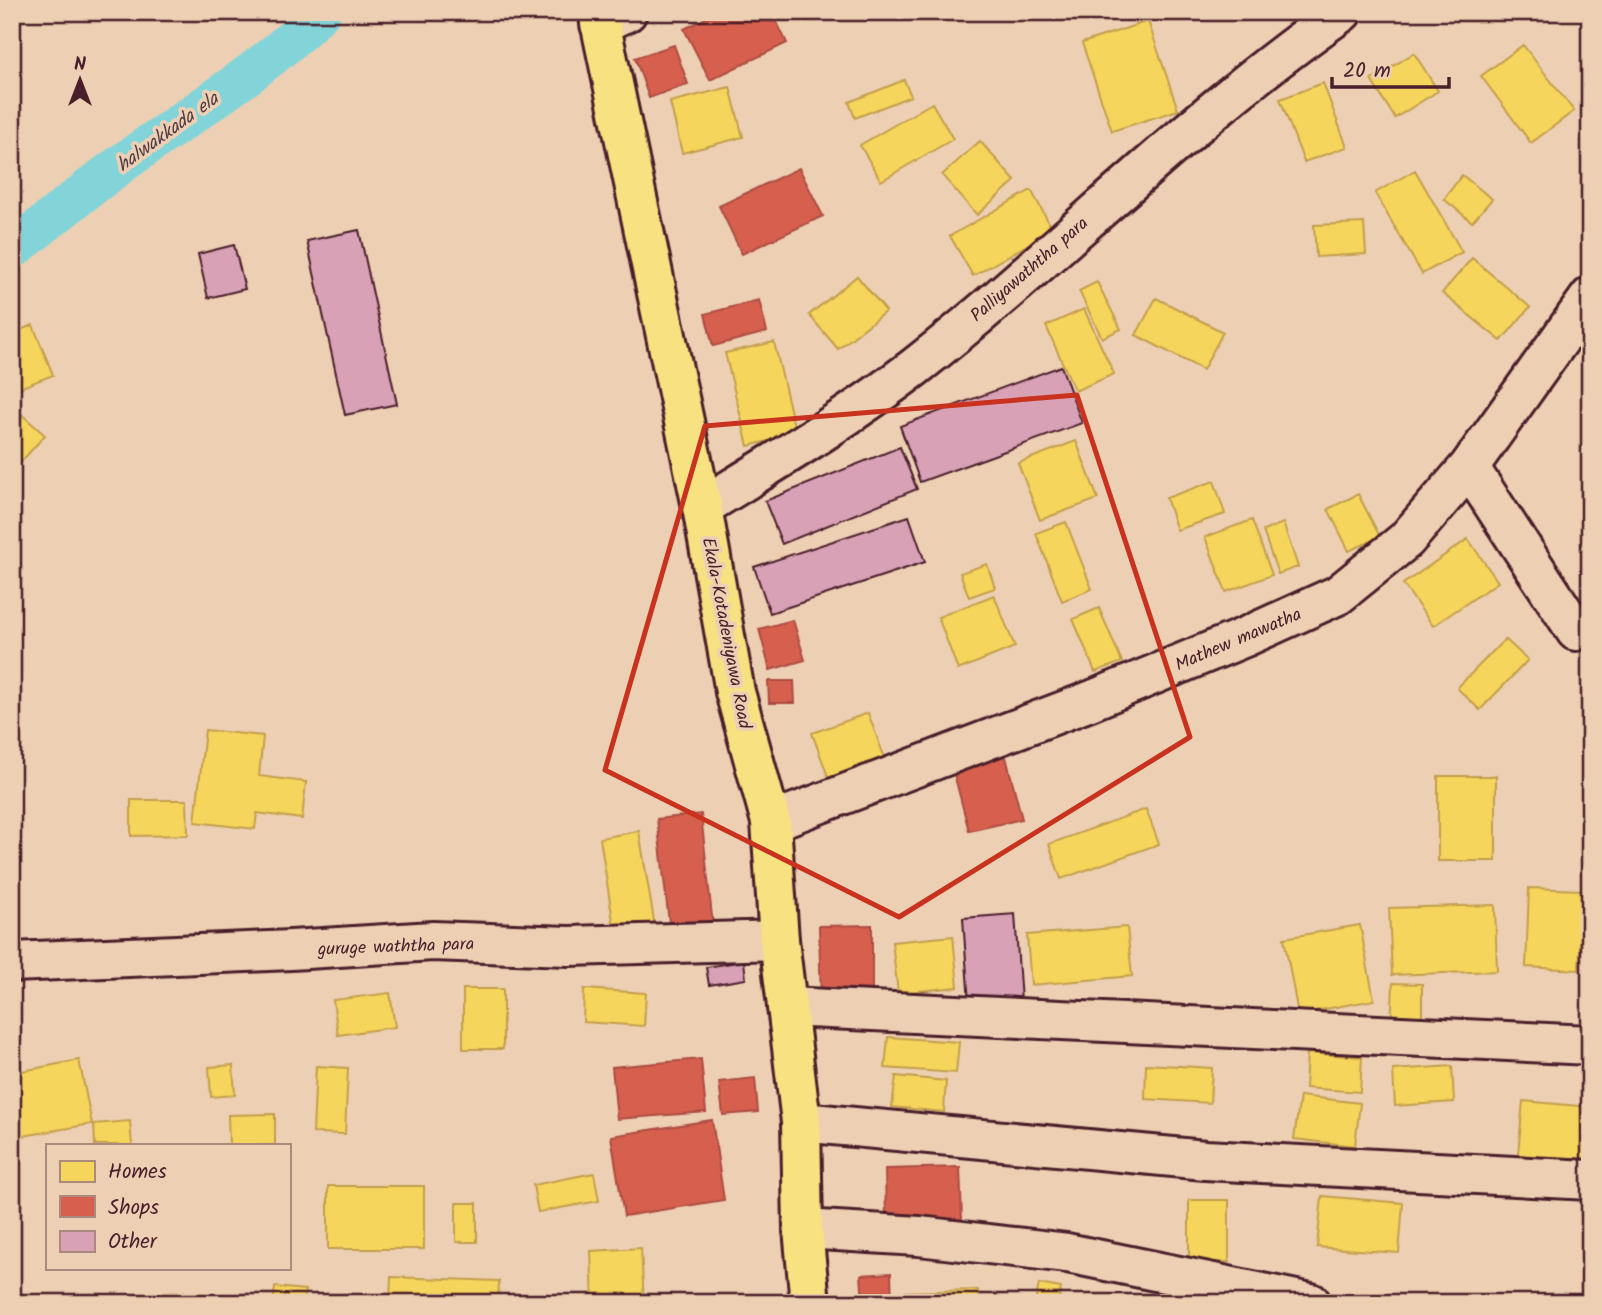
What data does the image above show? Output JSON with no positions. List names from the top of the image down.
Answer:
{
  "streets": {
    "main road": ["Ekala-Kotadeniyawa Road"],
    "street": ["Palliyawaththa para", "Mathew mawatha", "guruge waththa para"]
  },
  "crossings": [
    ["Palliyawaththa para", "Ekala-Kotadeniyawa Road"],
    ["Ekala-Kotadeniyawa Road", "Mathew mawatha"],
    ["Ekala-Kotadeniyawa Road", "guruge waththa para"]
  ],
  "water": ["halwakkada ela"],
  "legend": ["Homes", "Shops", "Other"],
  "scale_bar": "20 m",
  "north": "top"
}
